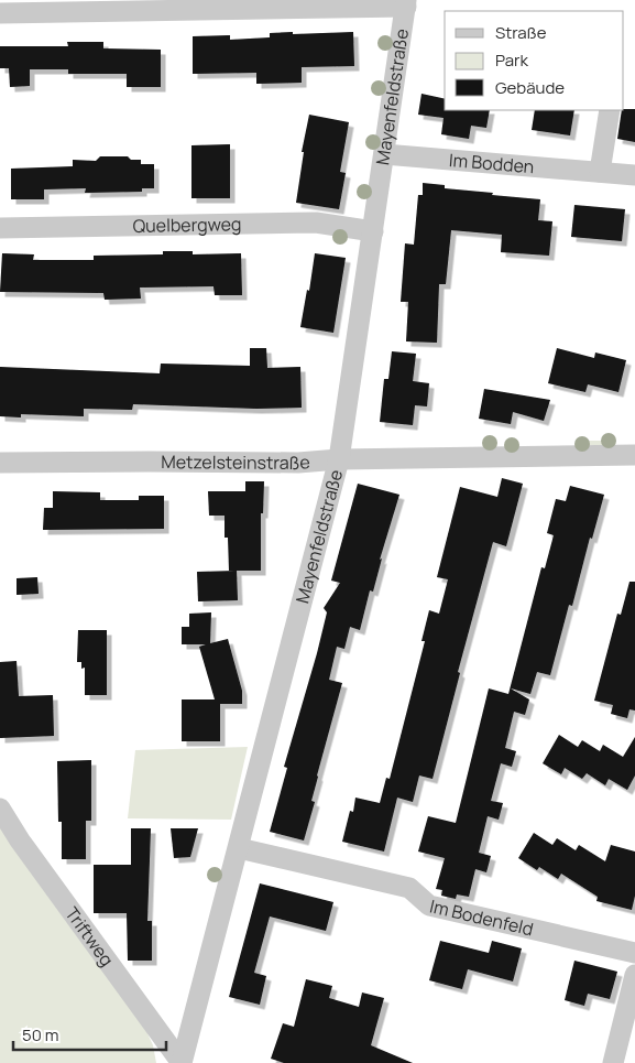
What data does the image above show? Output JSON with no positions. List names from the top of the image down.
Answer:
{
  "streets": {
    "street": [
      "Mayenfeldstraße",
      "Im Bodden",
      "Quelbergweg",
      "Metzelsteinstraße",
      "Im Bodenfeld",
      "Triftweg"
    ]
  },
  "crossings": [
    ["Mayenfeldstraße", "Im Bodden"],
    ["Mayenfeldstraße", "Quelbergweg"],
    ["Mayenfeldstraße", "Metzelsteinstraße"],
    ["Mayenfeldstraße", "Im Bodenfeld"],
    ["Mayenfeldstraße", "Triftweg"]
  ],
  "legend": ["Straße", "Park", "Gebäude"],
  "scale_bar": "50 m"
}
